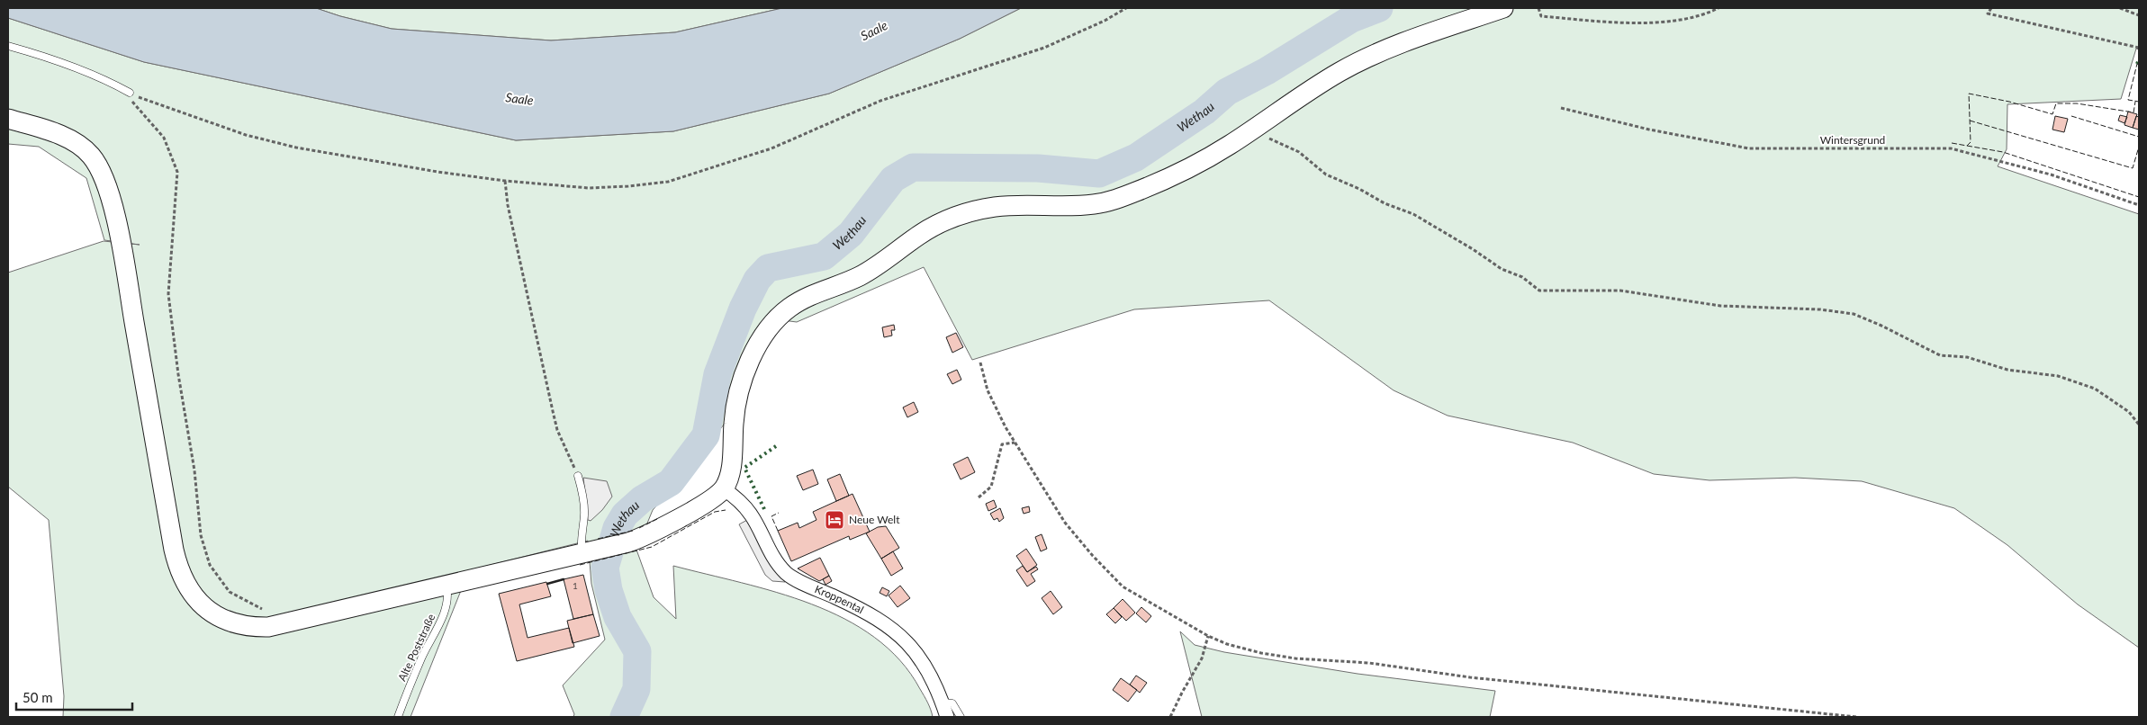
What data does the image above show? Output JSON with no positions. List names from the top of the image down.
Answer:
{
  "streets": {
    "street": ["Kroppental"],
    "lane": ["Alte Poststraße"],
    "path": ["Wintersgrund"]
  },
  "water": ["Saale", "Wethau"],
  "places": {
    "hotel": ["Neue Welt"]
  },
  "house_numbers": ["1"],
  "scale_bar": "50 m"
}
